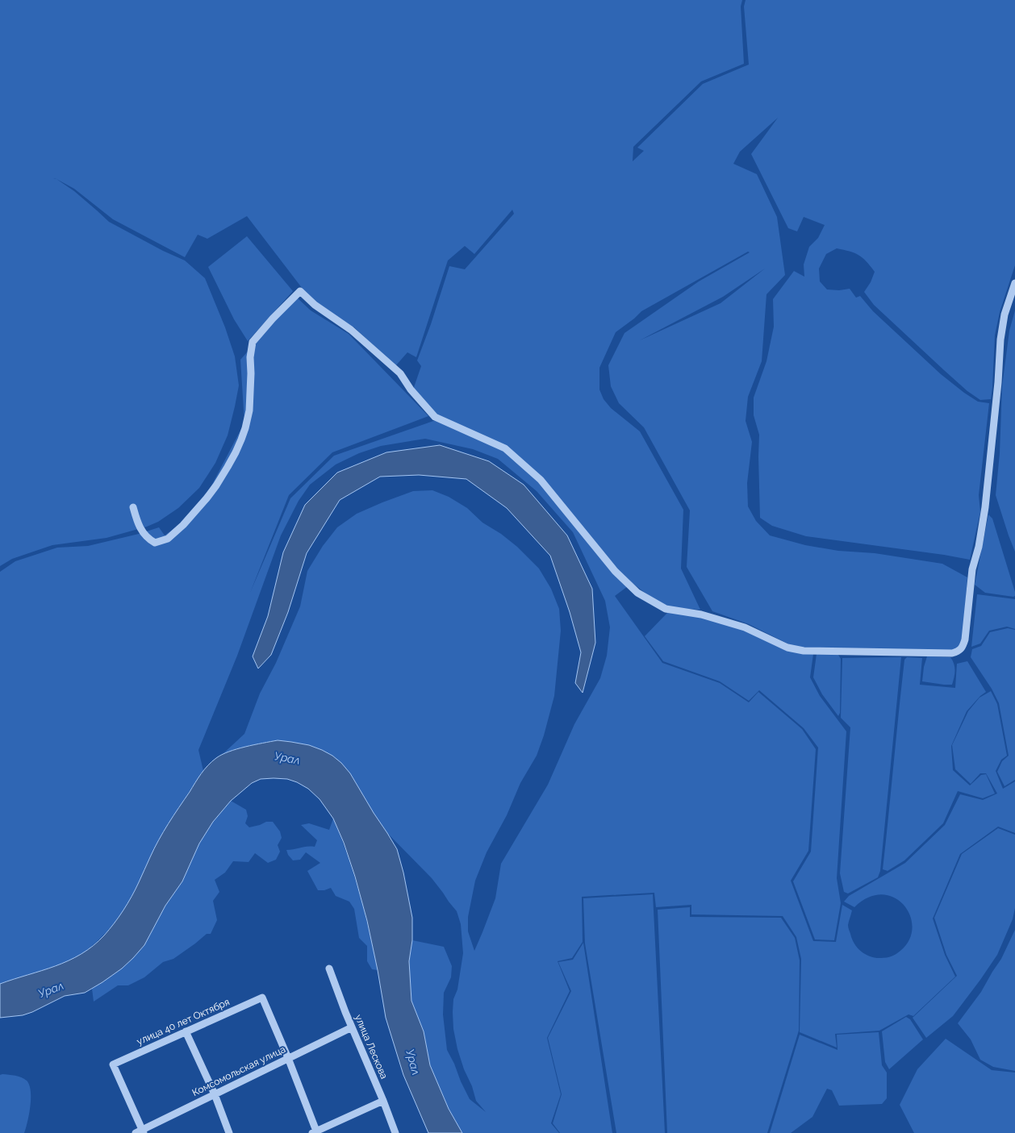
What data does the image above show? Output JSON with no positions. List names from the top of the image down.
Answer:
{
  "streets": {
    "street": ["улица 40 лет Октября", "улица Лескова", "Комсомольская улица"]
  },
  "crossings": [
    ["улица 40 лет Октября", "Комсомольская улица"],
    ["улица Лескова", "Комсомольская улица"]
  ],
  "water": ["Урал"]
}
